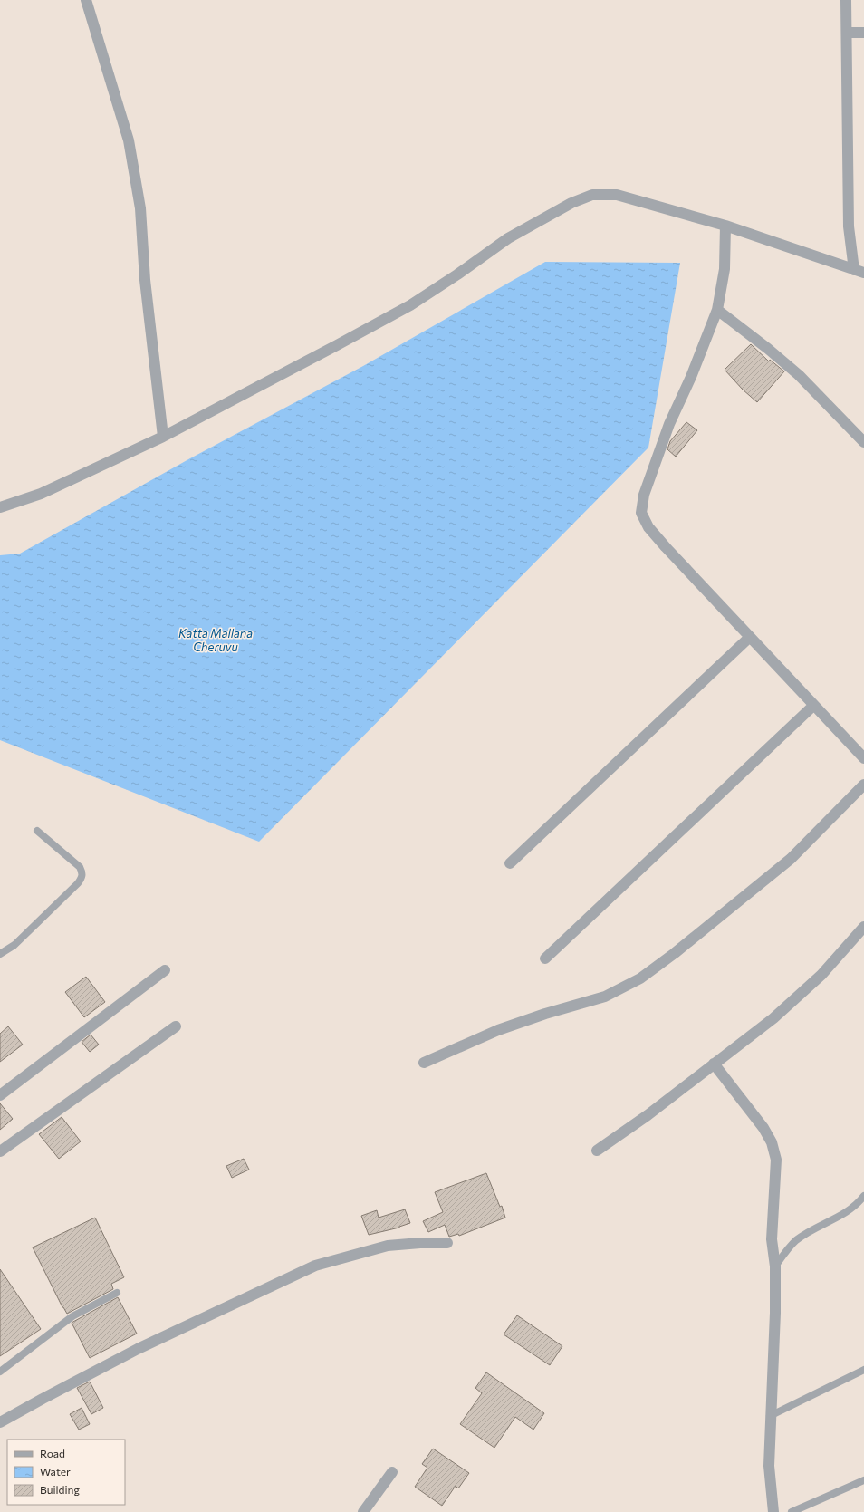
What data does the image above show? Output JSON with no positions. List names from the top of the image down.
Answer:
{
  "water": ["Katta Mallana Cheruvu"],
  "legend": ["Road", "Water", "Building"]
}
